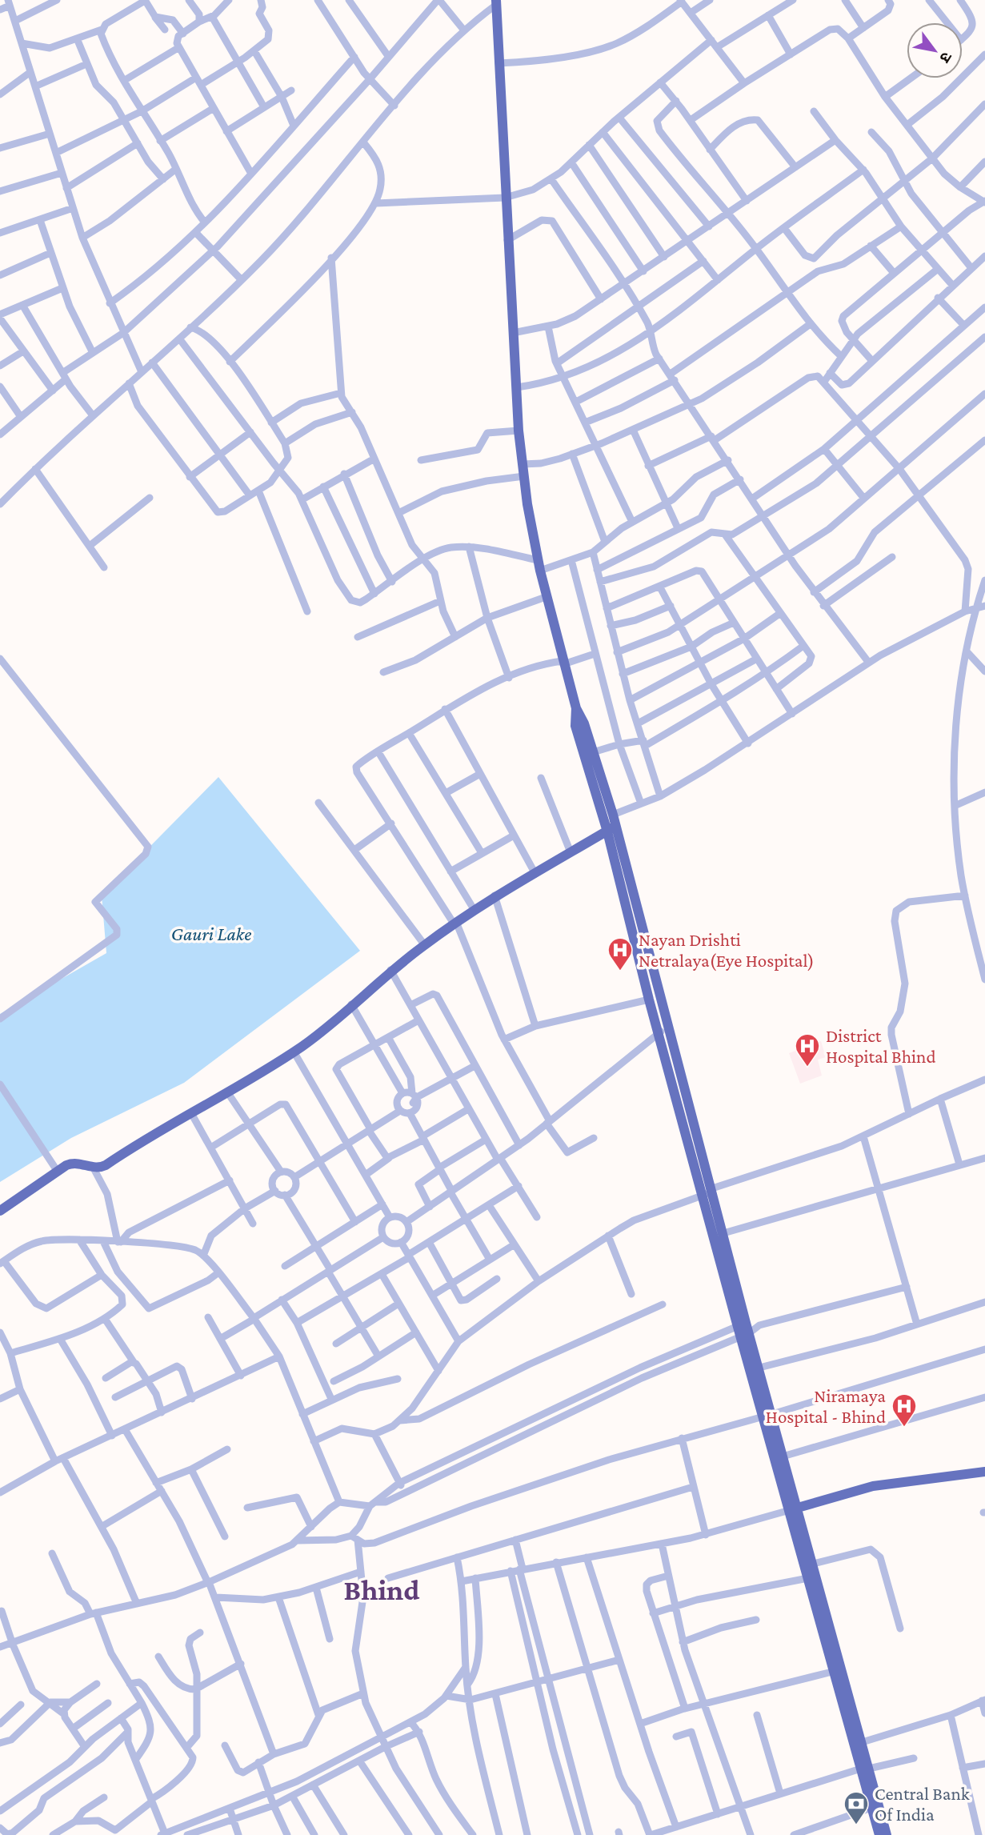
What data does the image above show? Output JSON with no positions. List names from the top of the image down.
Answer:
{
  "districts": ["Bhind"],
  "water": ["Gauri Lake"],
  "places": {
    "hospital": ["Nayan Drishti Netralaya(Eye Hospital)", "District Hospital Bhind", "Niramaya Hospital - Bhind"],
    "bank": ["Central Bank Of India"]
  },
  "north": "bottom right"
}
